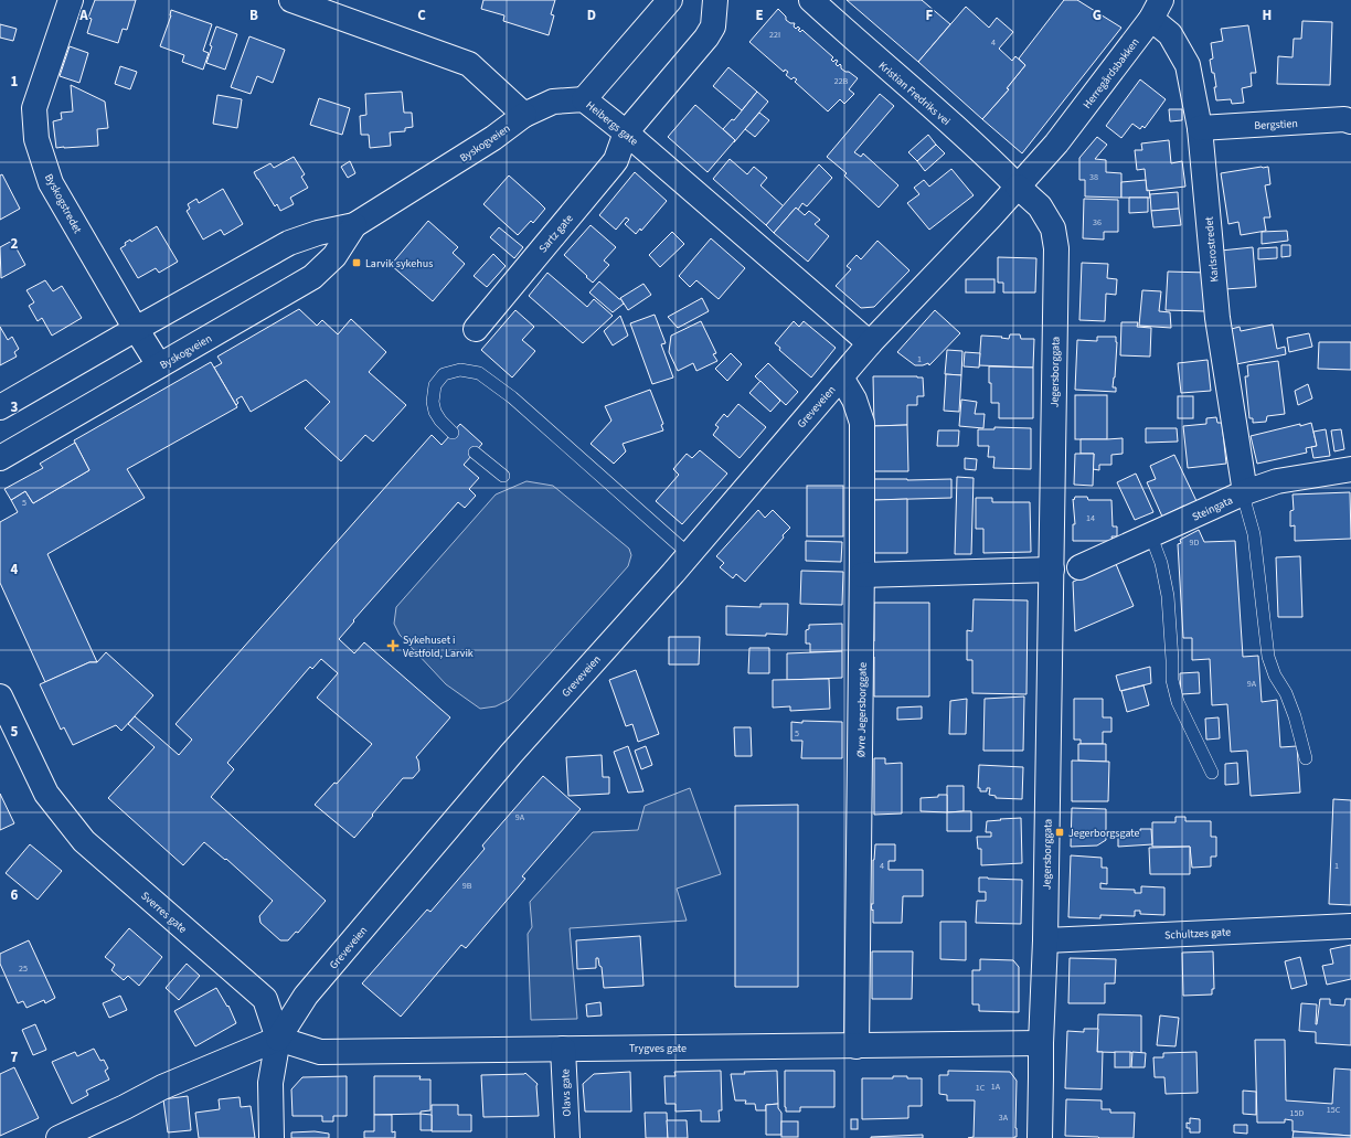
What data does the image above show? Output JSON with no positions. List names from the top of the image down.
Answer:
{
  "streets": {
    "street": [
      "Herregårdsbakken",
      "Kristian Fredriks vei",
      "Heibergs gate",
      "Bergstien",
      "Byskogveien",
      "Byskogstredet",
      "Sartz gate",
      "Karlsrostredet",
      "Jegersborggata",
      "Greveveien",
      "Steingata",
      "Øvre Jegersborggate",
      "Sverres gate",
      "Schultzes gate",
      "Trygves gate",
      "Olavs gate"
    ]
  },
  "crossings": [
    ["Herregårdsbakken", "Karlsrostredet"],
    ["Herregårdsbakken", "Greveveien"],
    ["Kristian Fredriks vei", "Jegersborggata"],
    ["Kristian Fredriks vei", "Greveveien"],
    ["Heibergs gate", "Byskogveien"],
    ["Heibergs gate", "Sartz gate"],
    ["Heibergs gate", "Greveveien"],
    ["Bergstien", "Karlsrostredet"],
    ["Byskogveien", "Byskogstredet"],
    ["Karlsrostredet", "Steingata"],
    ["Jegersborggata", "Greveveien"],
    ["Jegersborggata", "Schultzes gate"],
    ["Jegersborggata", "Trygves gate"],
    ["Greveveien", "Øvre Jegersborggate"],
    ["Greveveien", "Sverres gate"],
    ["Greveveien", "Trygves gate"],
    ["Øvre Jegersborggate", "Trygves gate"],
    ["Sverres gate", "Trygves gate"],
    ["Trygves gate", "Olavs gate"]
  ],
  "places": {
    "transit": ["Larvik sykehus", "Jegerborgsgate"],
    "health": ["Sykehuset i Vestfold, Larvik"]
  },
  "house_numbers": [
    "22I",
    "4",
    "22B",
    "38",
    "36",
    "1",
    "5",
    "14",
    "9D",
    "9A",
    "5",
    "9A",
    "4",
    "1",
    "9B",
    "25",
    "1A",
    "1C",
    "15C",
    "15D",
    "3A"
  ],
  "grid": {
    "columns": [
      "A",
      "B",
      "C",
      "D",
      "E",
      "F",
      "G",
      "H"
    ],
    "rows": [
      "1",
      "2",
      "3",
      "4",
      "5",
      "6",
      "7"
    ]
  }
}
